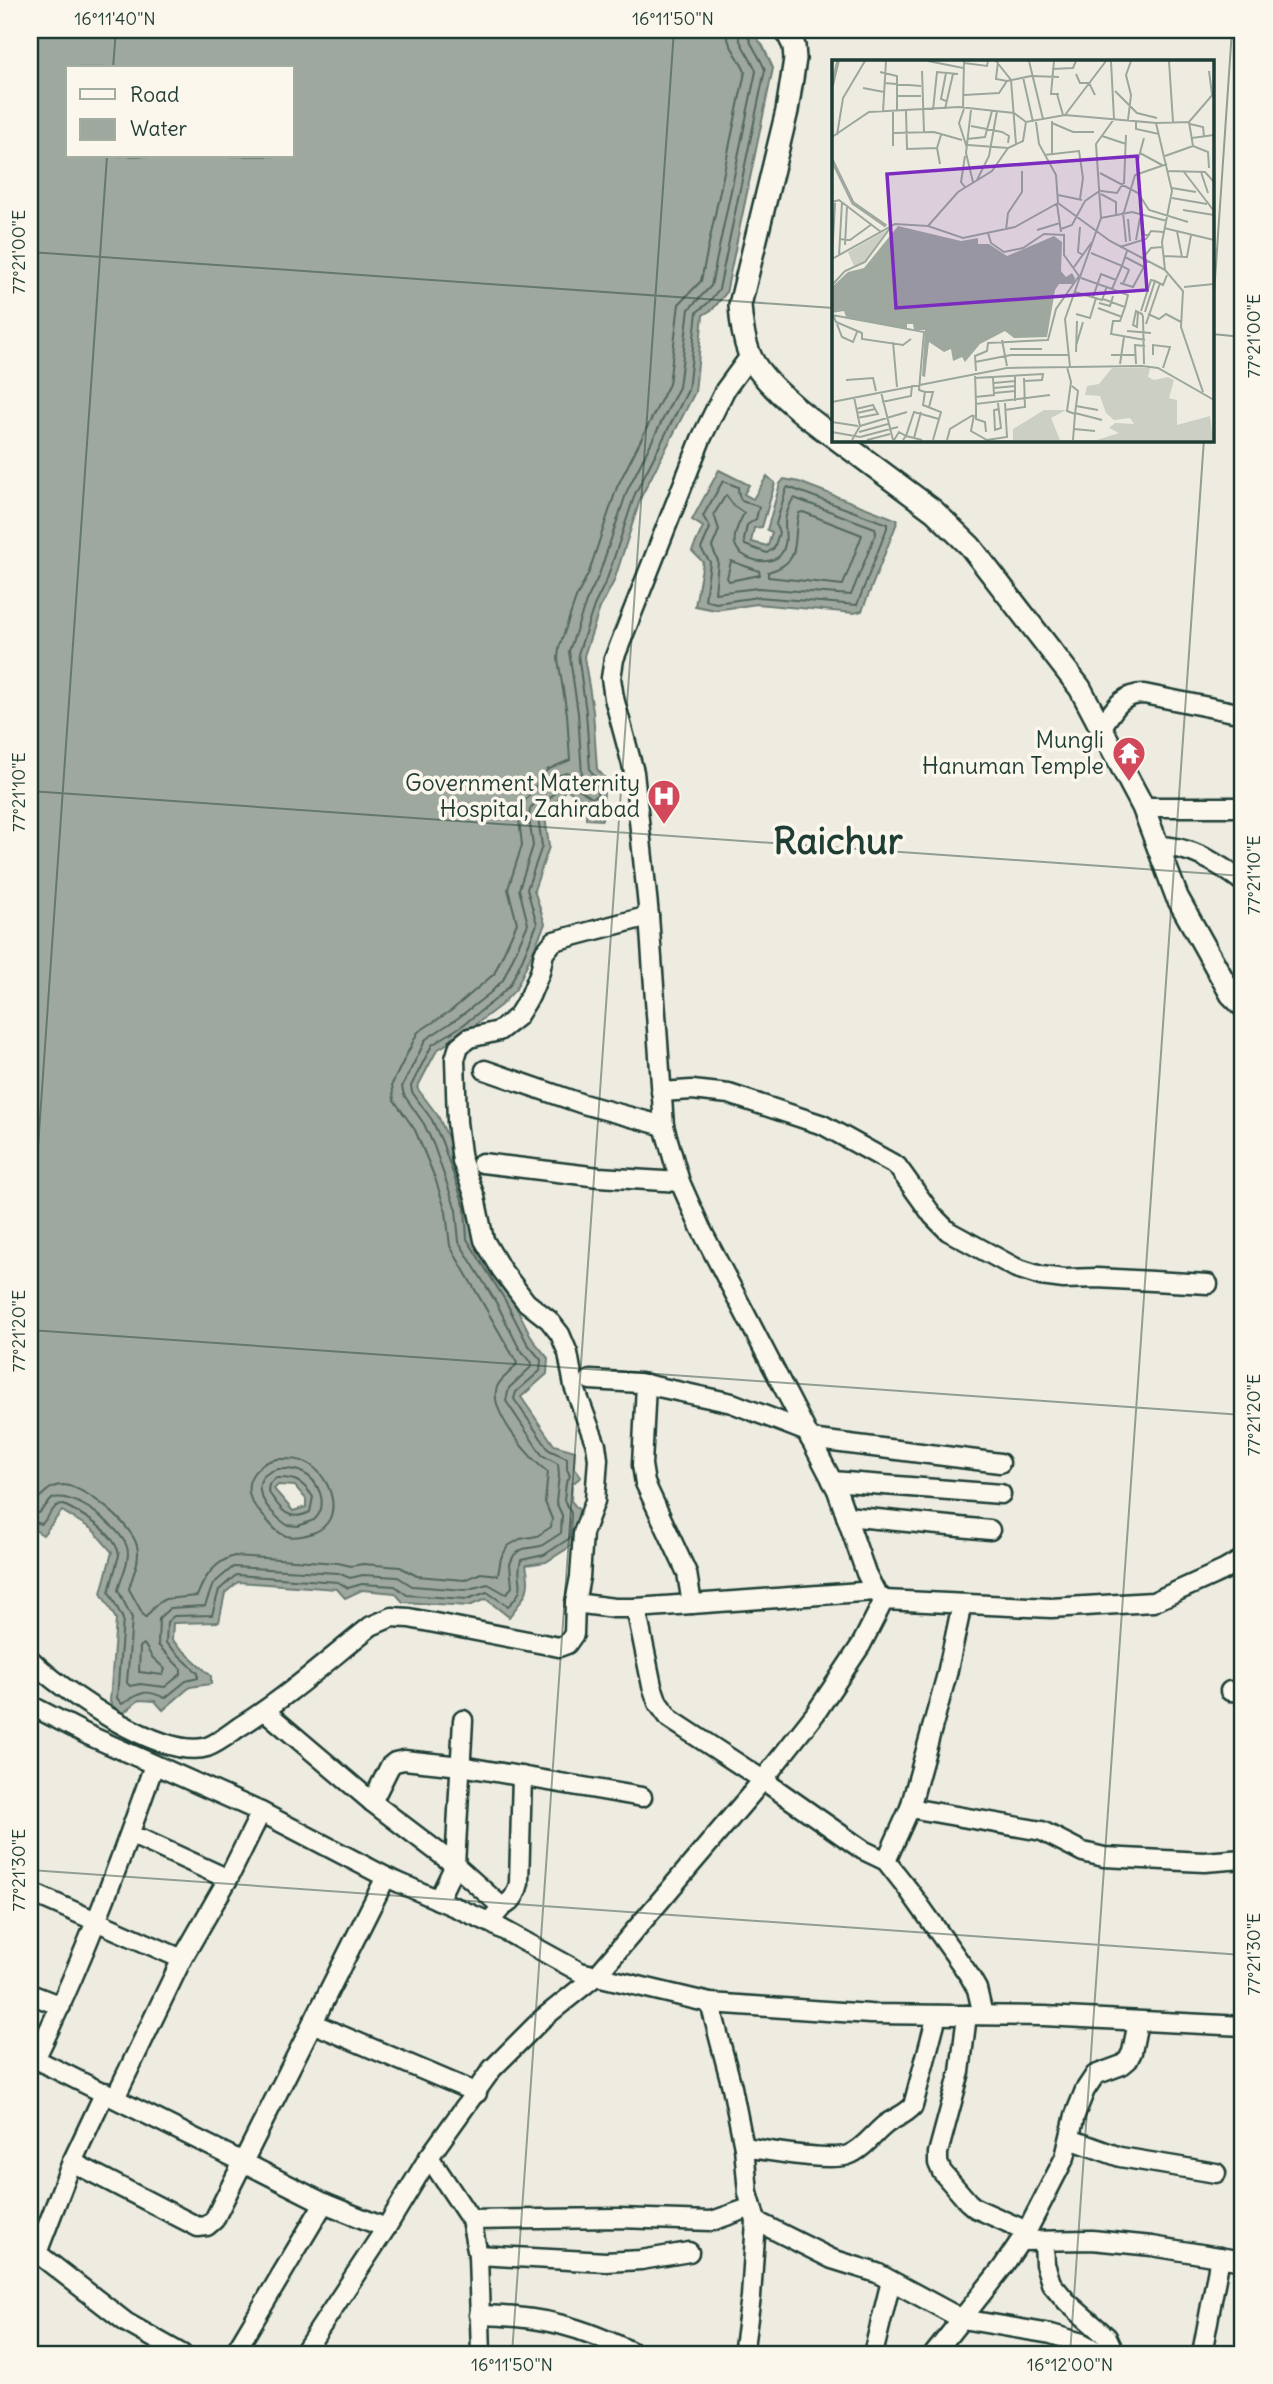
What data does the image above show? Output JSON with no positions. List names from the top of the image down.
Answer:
{
  "districts": ["Raichur"],
  "places": {
    "temple": ["Mungli Hanuman Temple"],
    "hospital": ["Government Maternity Hospital, Zahirabad"]
  },
  "legend": ["Road", "Water"],
  "coordinates": [
    "16°11'40\"N",
    "16°11'50\"N",
    "77°21'00\"E",
    "77°21'10\"E",
    "77°21'20\"E",
    "77°21'30\"E",
    "16°12'00\"N"
  ]
}
